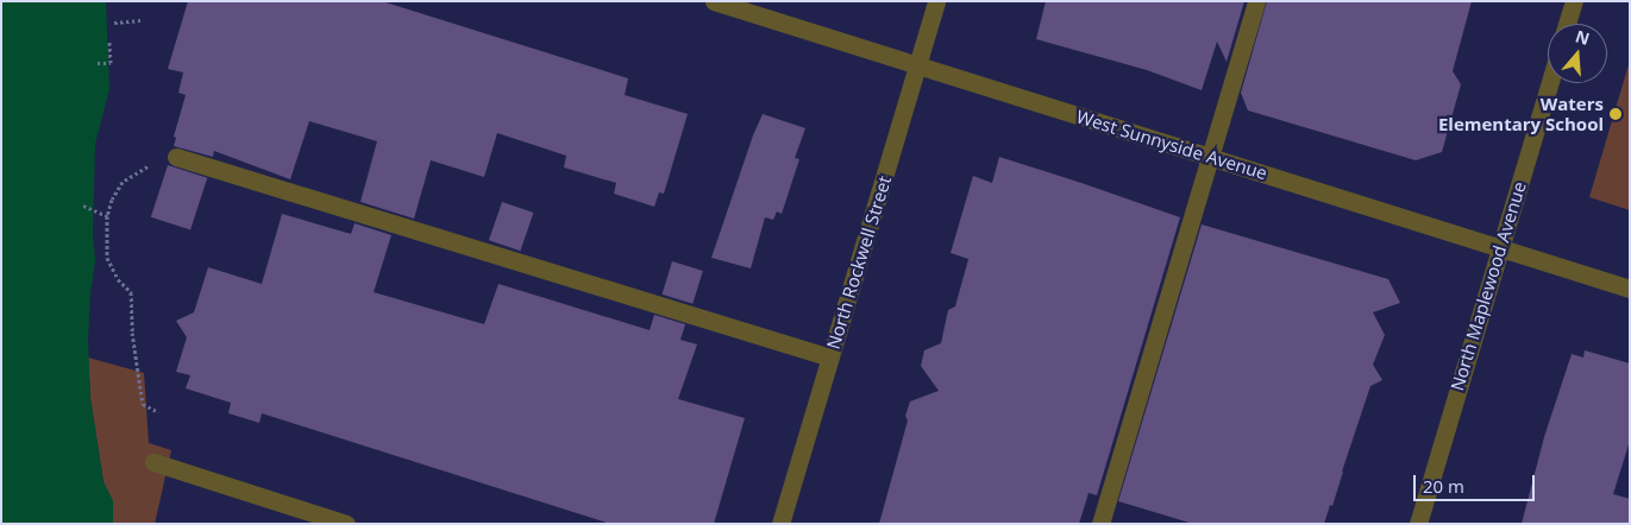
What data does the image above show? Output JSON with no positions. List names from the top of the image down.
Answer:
{
  "streets": {
    "street": ["West Sunnyside Avenue", "North Rockwell Street", "North Maplewood Avenue"]
  },
  "crossings": [
    ["West Sunnyside Avenue", "North Rockwell Street"],
    ["West Sunnyside Avenue", "North Maplewood Avenue"]
  ],
  "places": ["Waters Elementary School"],
  "scale_bar": "20 m",
  "north": "top"
}
